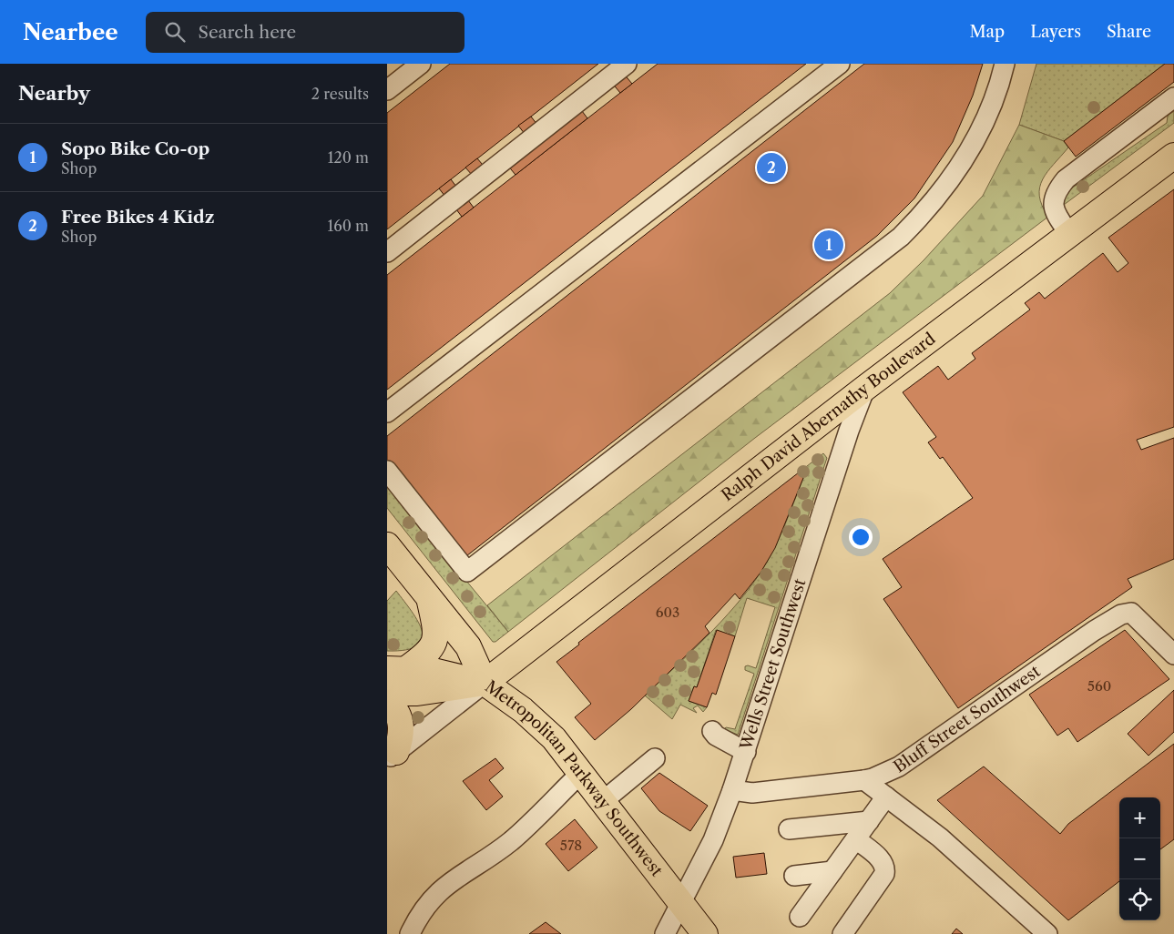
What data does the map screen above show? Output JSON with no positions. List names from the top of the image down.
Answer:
{
  "streets": {
    "main road": ["Ralph David Abernathy Boulevard", "Metropolitan Parkway Southwest"],
    "street": ["Wells Street Southwest", "Bluff Street Southwest"]
  },
  "crossings": [
    ["Ralph David Abernathy Boulevard", "Wells Street Southwest"],
    ["Ralph David Abernathy Boulevard", "Metropolitan Parkway Southwest"],
    ["Wells Street Southwest", "Bluff Street Southwest"],
    ["Wells Street Southwest", "Metropolitan Parkway Southwest"]
  ],
  "house_numbers": ["603", "560", "578"],
  "page": {
    "header": "Nearbee",
    "search": "Search here",
    "nav": ["Map", "Layers", "Share"],
    "heading": ["Nearby", "2 results"],
    "list": [
      {
        "mark": "1",
        "name": "Sopo Bike Co-op",
        "note": "Shop",
        "value": "120 m"
      },
      {
        "mark": "2",
        "name": "Free Bikes 4 Kidz",
        "note": "Shop",
        "value": "160 m"
      }
    ],
    "pins": ["2", "1"],
    "map_buttons": ["+", "−"]
  }
}
